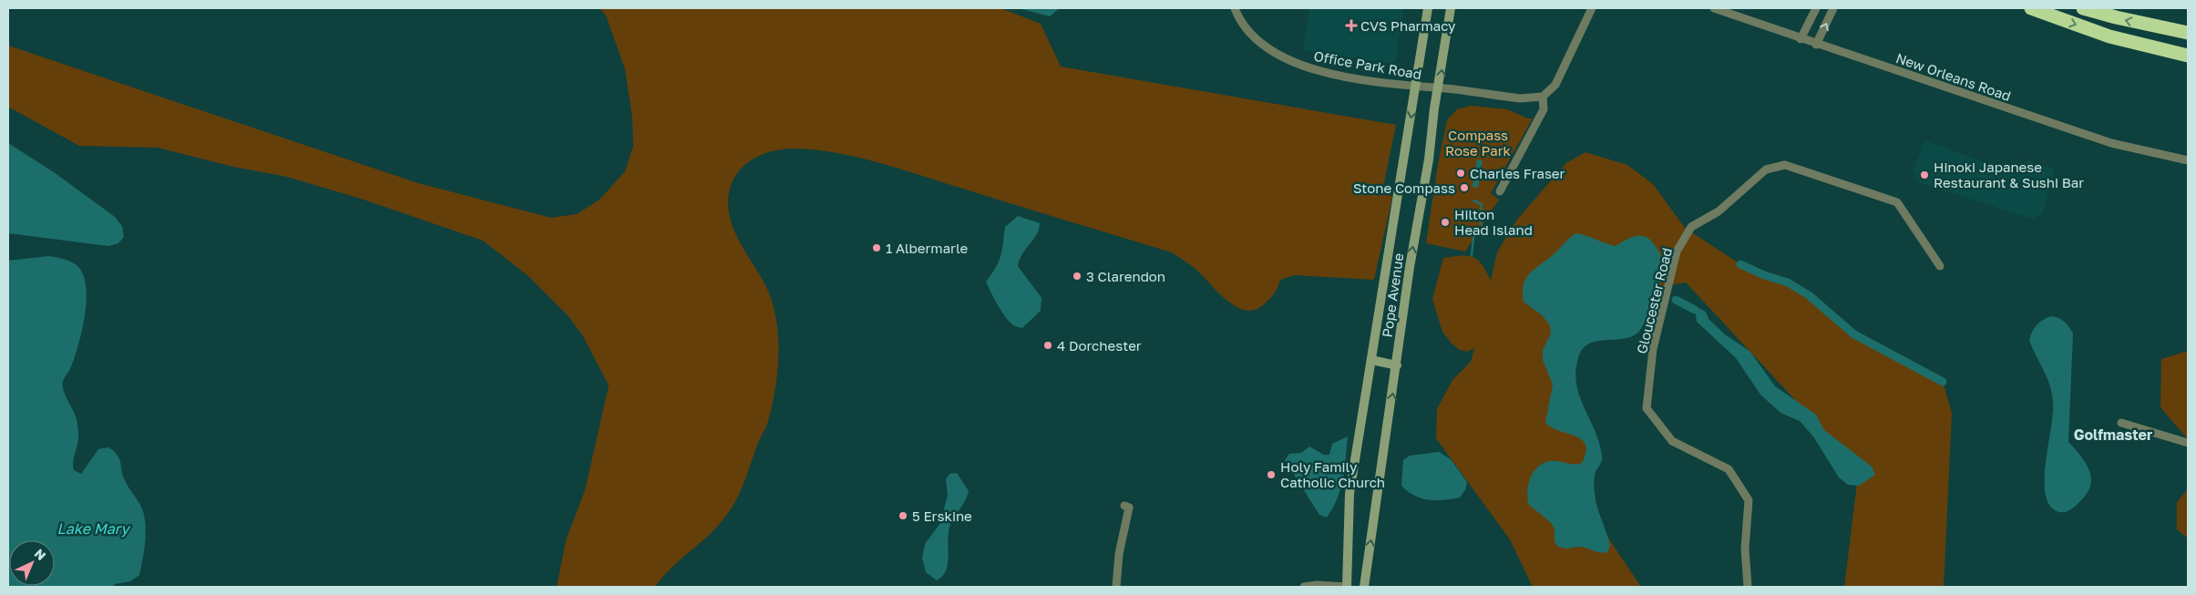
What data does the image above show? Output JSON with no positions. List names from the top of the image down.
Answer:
{
  "streets": {
    "main road": ["Pope Avenue"],
    "street": ["Office Park Road", "New Orleans Road", "Gloucester Road"]
  },
  "crossings": [
    ["Office Park Road", "Pope Avenue"]
  ],
  "districts": ["Golfmaster"],
  "water": ["Lake Mary"],
  "parks": ["Compass Rose Park"],
  "places": {
    "health": ["CVS Pharmacy"],
    "other": [
      "Charles Fraser",
      "Hinoki Japanese Restaurant & Sushi Bar",
      "Stone Compass",
      "Hilton Head Island",
      "1 Albermarle",
      "3 Clarendon",
      "4 Dorchester",
      "Holy Family Catholic Church",
      "5 Erskine"
    ]
  },
  "north": "top right"
}
